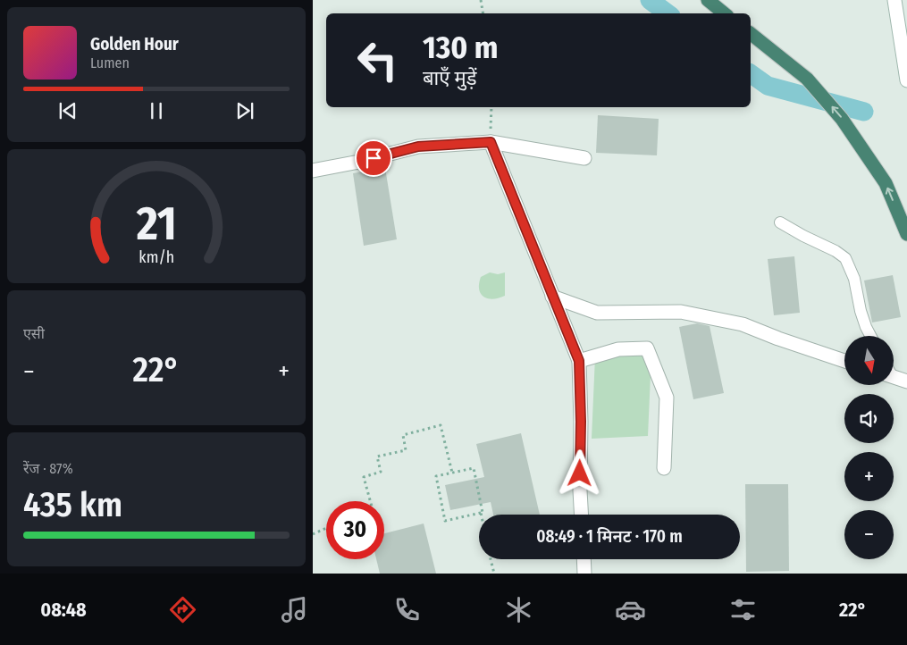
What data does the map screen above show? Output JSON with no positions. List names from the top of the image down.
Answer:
{
  "north": "bottom",
  "page": {
    "turn": ["130 m", "बाएँ मुड़ें"],
    "song": ["Golden Hour", "Lumen"],
    "tile": [
      "एसी",
      ["रेंज · 87%", "435 km"]
    ],
    "map_buttons": ["+", "−"],
    "heat": ["−", "22°", "+"],
    "limit": "30",
    "trip": "08:49 · 1 मिनट · 170 m",
    "tabs": ["08:48", "22°"],
    "gauge": ["21", "km/h"]
  }
}
